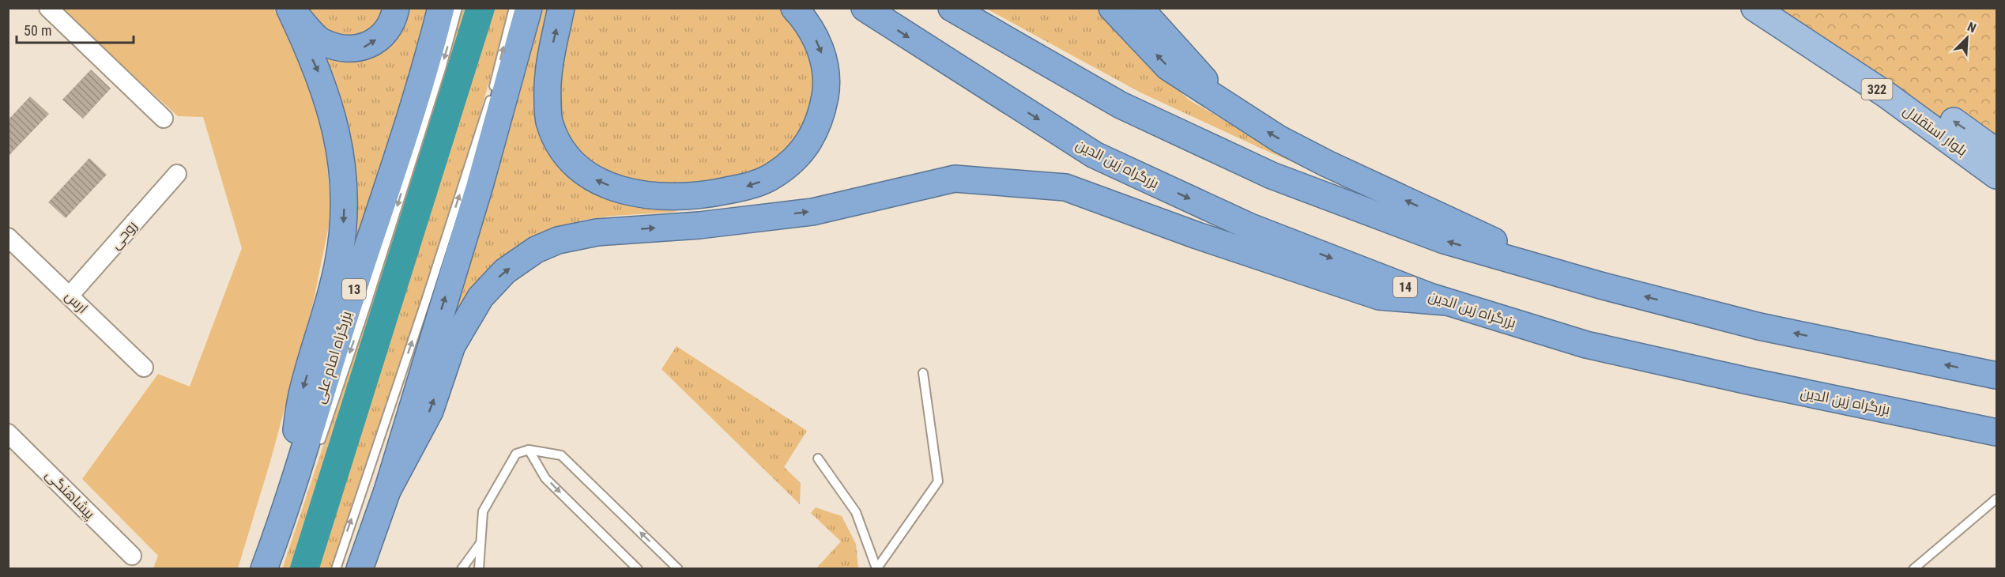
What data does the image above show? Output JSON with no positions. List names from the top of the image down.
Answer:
{
  "streets": {
    "highway": [
      "بزرگراه زین الدین",
      "14",
      "13",
      "بزرگراه امام علی"
    ],
    "main road": ["322", "بلوار استقلال"],
    "street": ["روحی", "ارس", "پیشاهنگی"]
  },
  "crossings": [
    ["روحی", "ارس"]
  ],
  "scale_bar": "50 m",
  "north": "top right"
}
